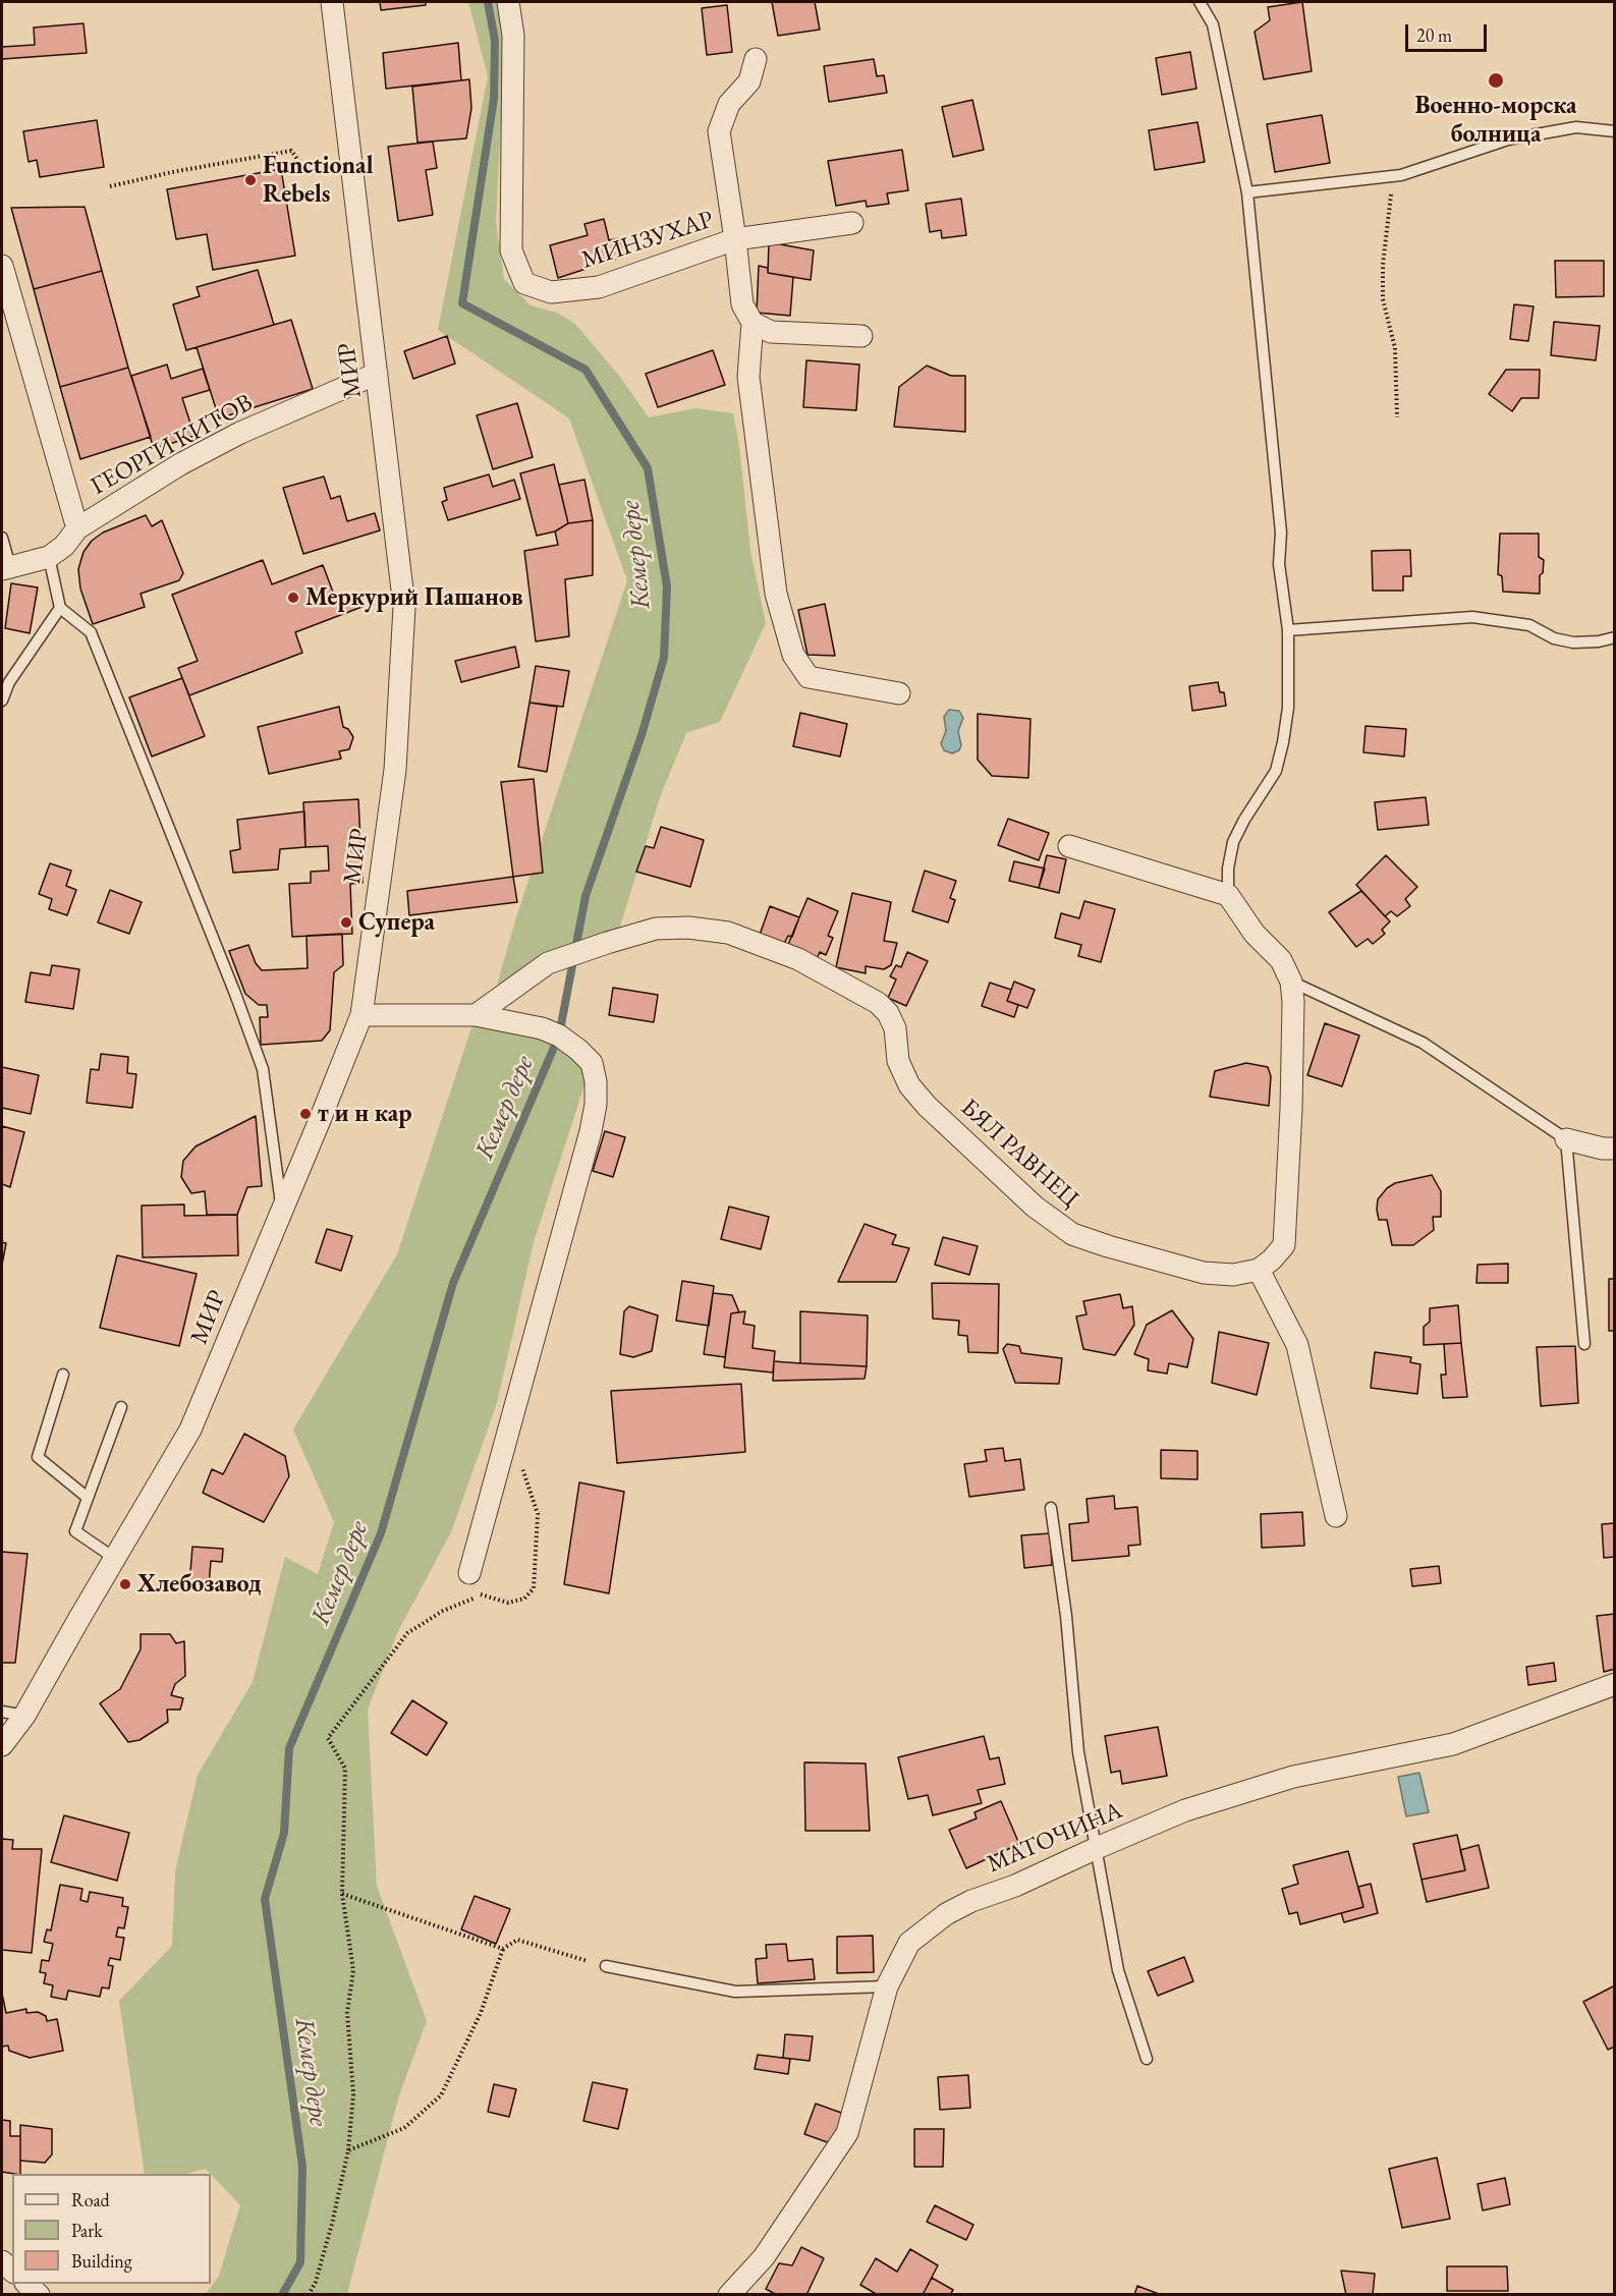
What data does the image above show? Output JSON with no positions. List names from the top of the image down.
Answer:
{
  "streets": {
    "street": [
      "МИНЗУХАР",
      "МИР",
      "ГЕОРГИ КИТОВ",
      "БЯЛ РАВНЕЦ",
      "МАТОЧИНА"
    ]
  },
  "crossings": [
    ["МИР", "ГЕОРГИ КИТОВ"]
  ],
  "water": ["Кемер дере"],
  "places": [
    "Военно-морска болница",
    "Functional Rebels",
    "Меркурий Пашанов",
    "Супера",
    "т и н кар",
    "Хлебозавод"
  ],
  "legend": ["Road", "Park", "Building"],
  "scale_bar": "20 m"
}
